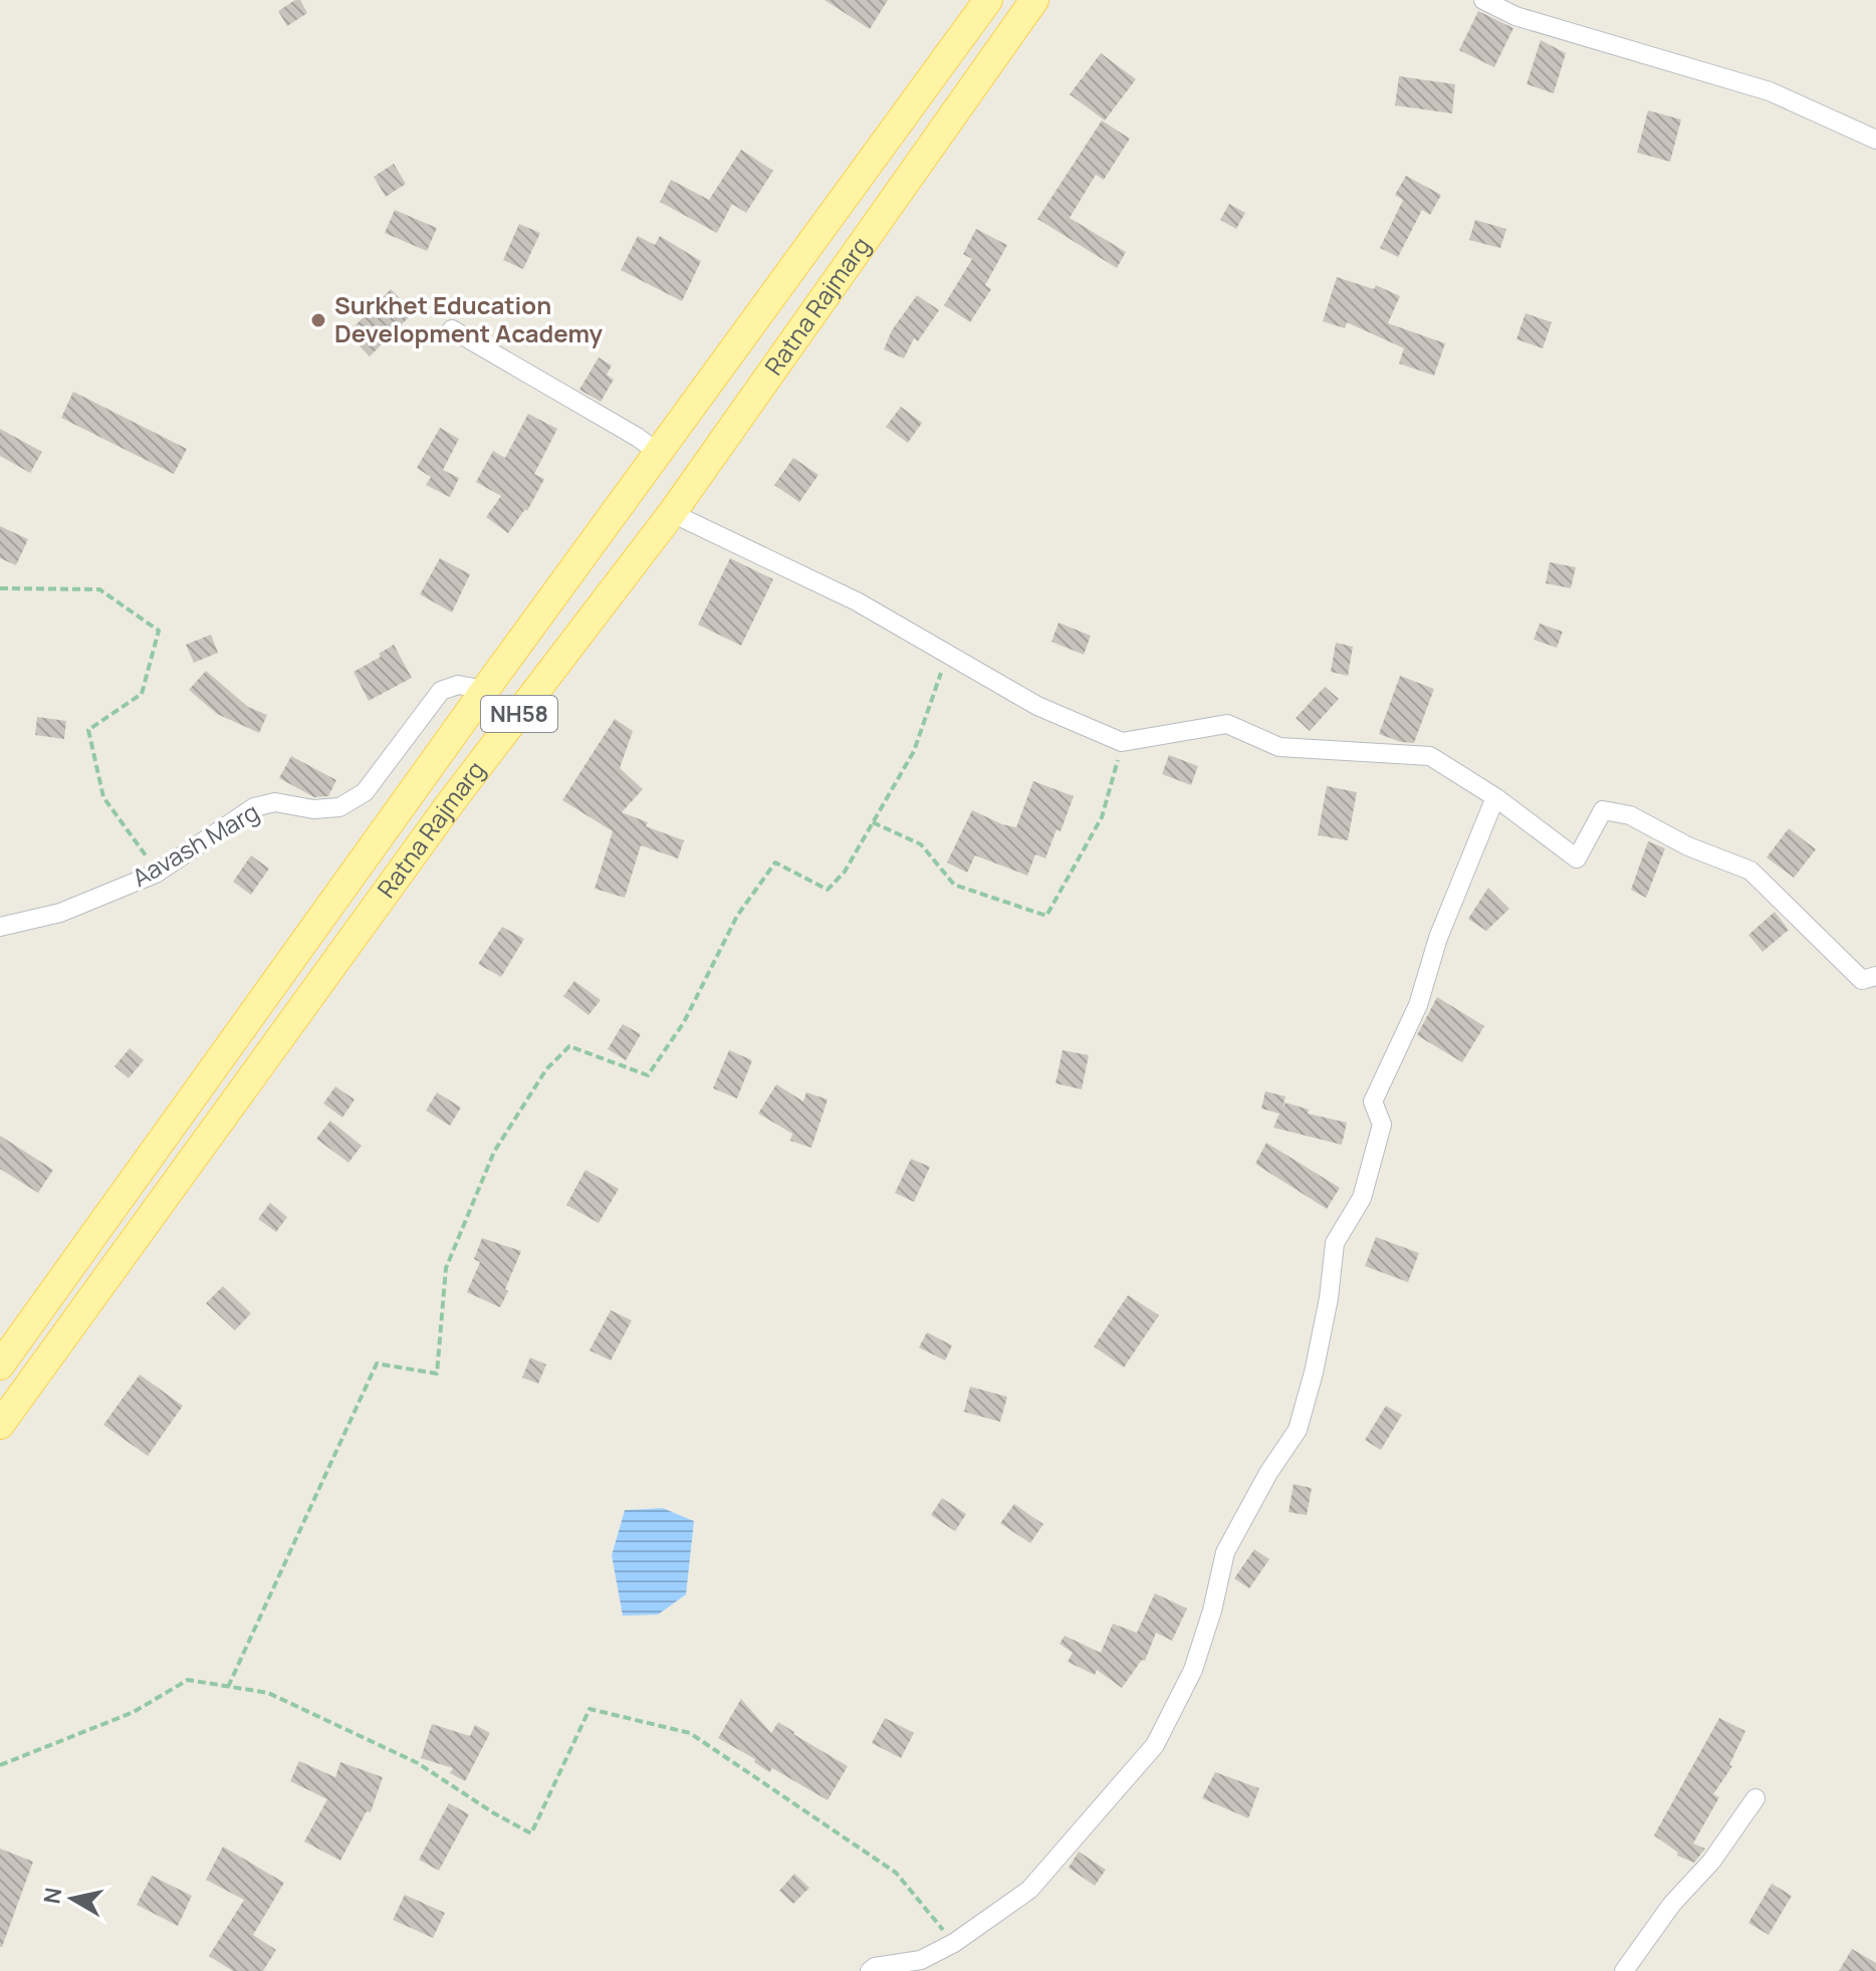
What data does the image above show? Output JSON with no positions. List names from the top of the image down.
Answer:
{
  "streets": {
    "main road": ["Ratna Rajmarg", "NH58"],
    "street": ["Aavash Marg"]
  },
  "crossings": [
    ["Ratna Rajmarg", "Aavash Marg"]
  ],
  "places": ["Surkhet Education Development Academy"],
  "north": "left"
}
